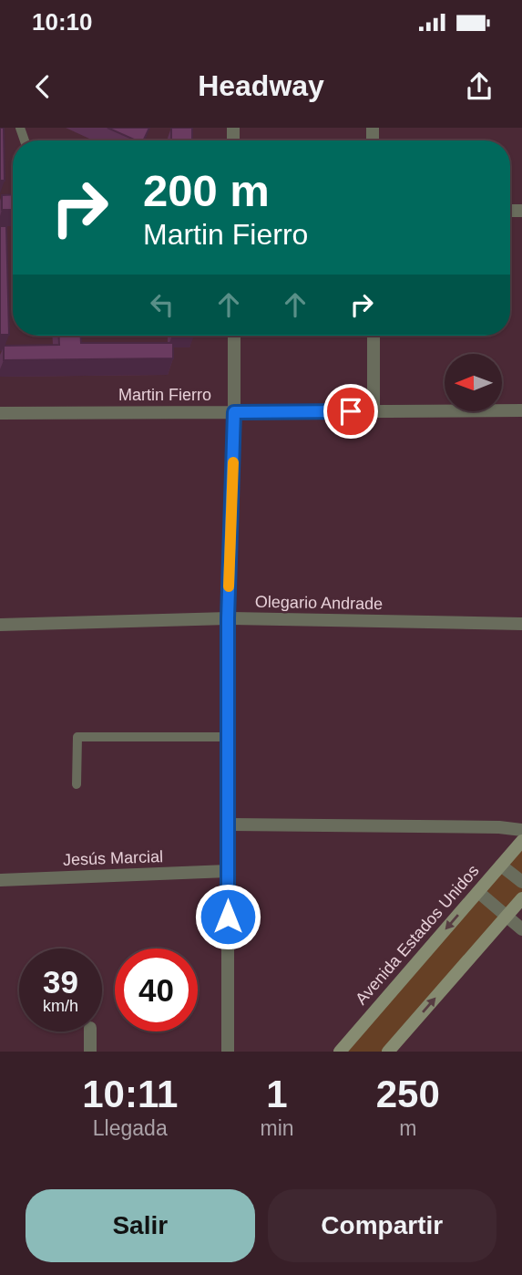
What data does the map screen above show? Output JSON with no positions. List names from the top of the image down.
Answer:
{
  "streets": {
    "main road": ["Avenida Estados Unidos"],
    "street": ["Martin Fierro", "Olegario Andrade", "Jesús Marcial"]
  },
  "north": "left",
  "page": {
    "status": "10:10",
    "header": "Headway",
    "turn": ["200 m", "Martin Fierro"],
    "speed": "39 km/h",
    "limit": "40",
    "eta": [
      "10:11",
      "Llegada",
      "1",
      "min",
      "250",
      "m"
    ],
    "buttons": ["Salir", "Compartir"]
  }
}
